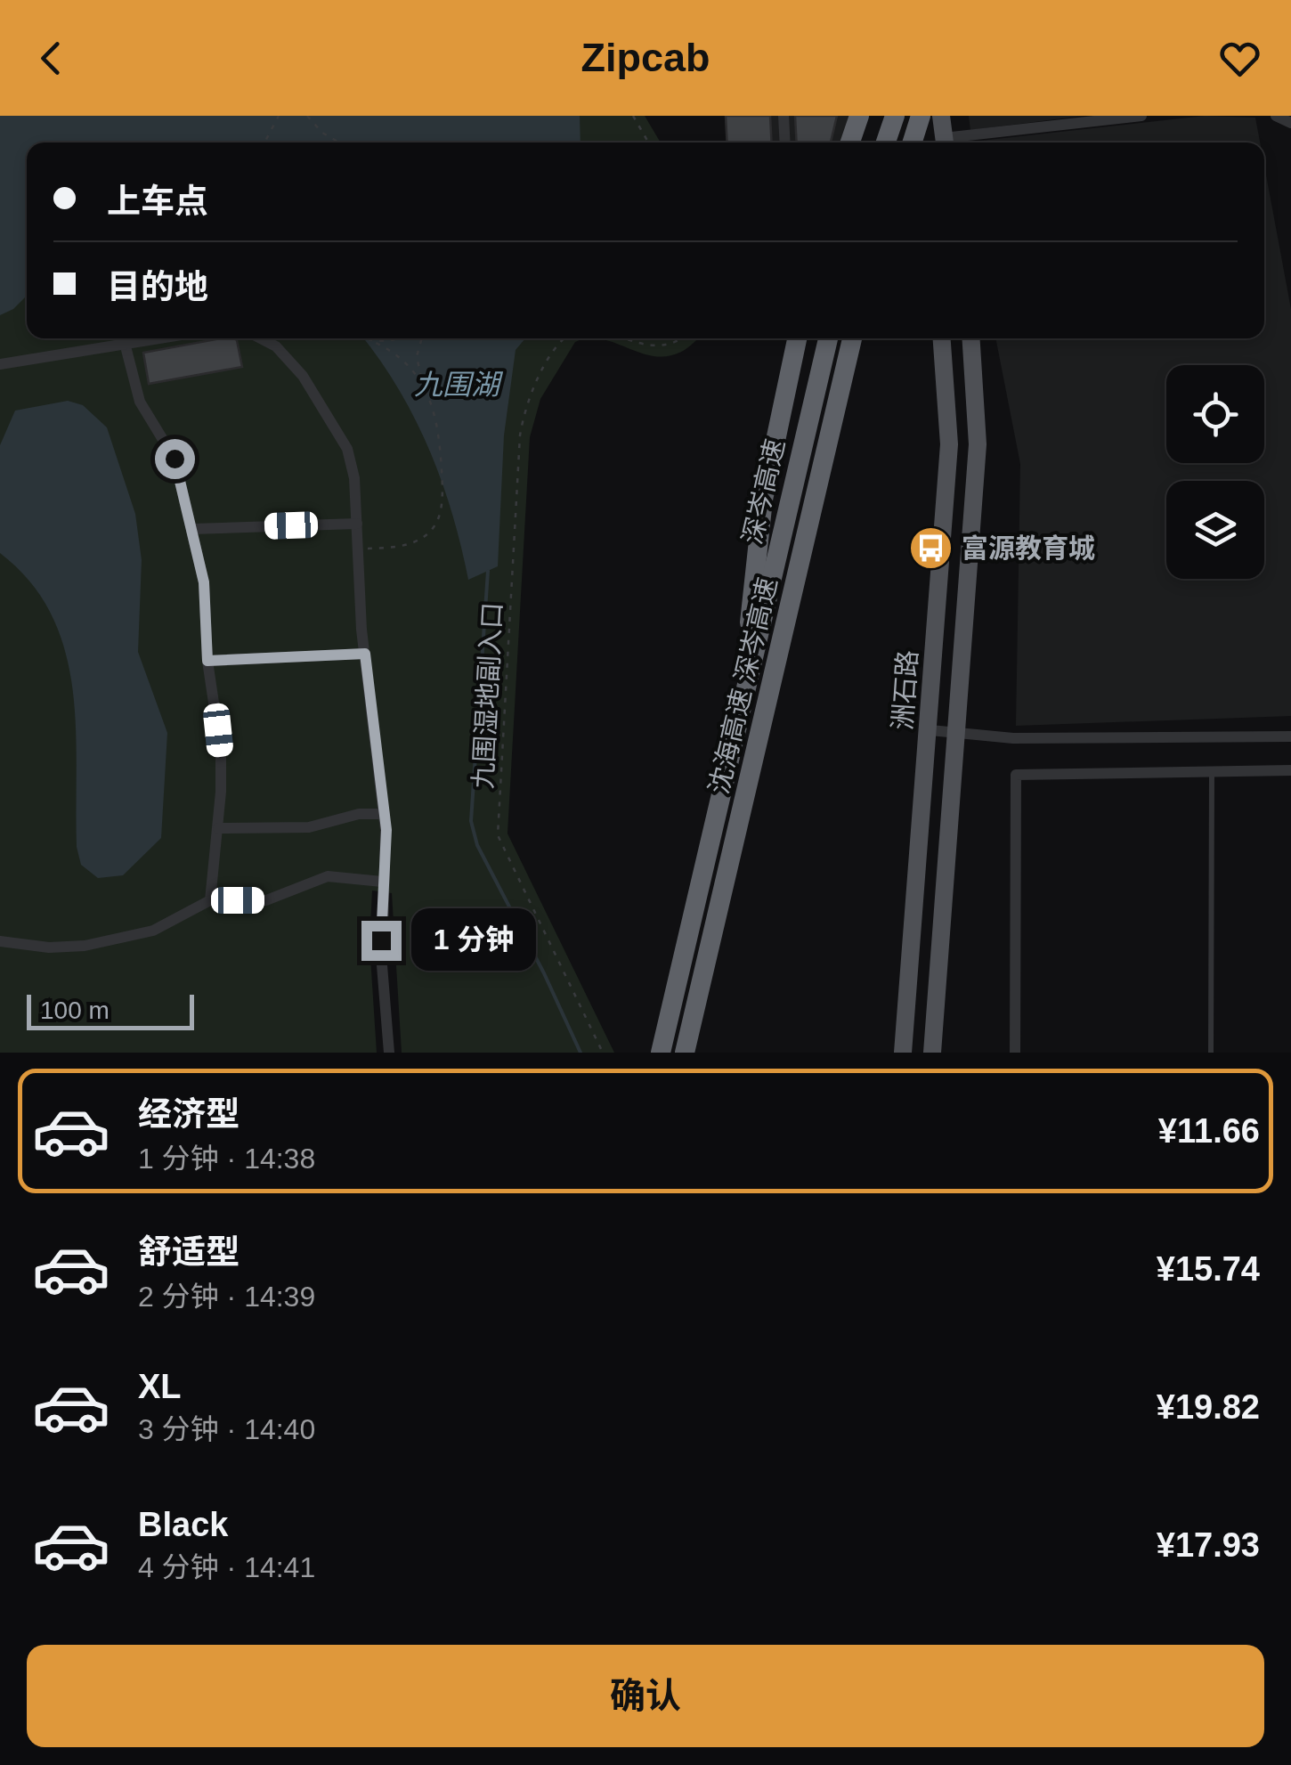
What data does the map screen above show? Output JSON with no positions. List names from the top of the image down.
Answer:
{
  "streets": {
    "highway": ["深岑高速", "沈海高速 深岑高速"],
    "main road": ["洲石路"],
    "path": ["九围湿地副入口"]
  },
  "crossings": [
    ["深岑高速", "沈海高速 深岑高速"]
  ],
  "water": ["九围湖"],
  "places": {
    "bus stop": ["富源教育城"]
  },
  "scale_bar": "100 m",
  "page": {
    "header": "Zipcab",
    "banner": ["上车点", "目的地"],
    "bubble": "1 分钟",
    "scale": "100 m",
    "list": [
      {
        "name": "经济型",
        "note": "1 分钟 · 14:38",
        "value": "¥11.66"
      },
      {
        "name": "舒适型",
        "note": "2 分钟 · 14:39",
        "value": "¥15.74"
      },
      {
        "name": "XL",
        "note": "3 分钟 · 14:40",
        "value": "¥19.82"
      },
      {
        "name": "Black",
        "note": "4 分钟 · 14:41",
        "value": "¥17.93"
      }
    ],
    "buttons": "确认"
  }
}
